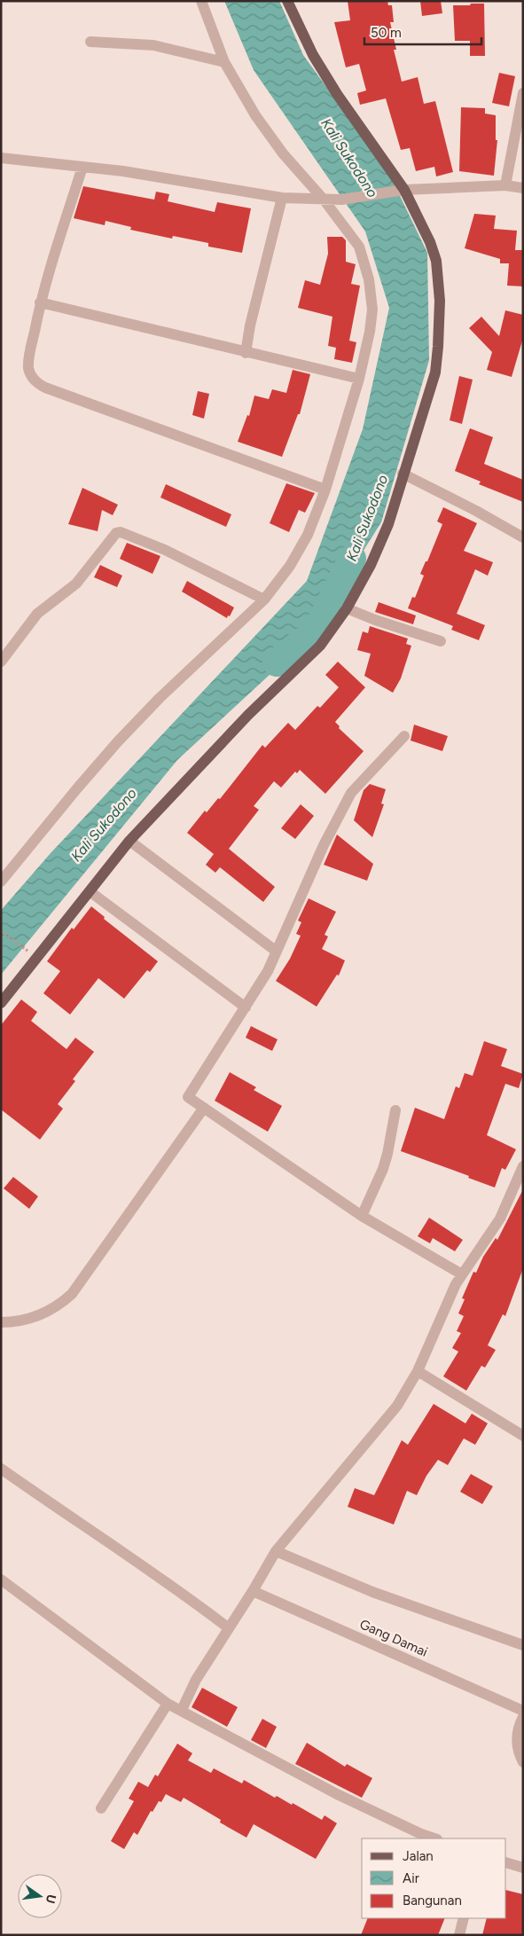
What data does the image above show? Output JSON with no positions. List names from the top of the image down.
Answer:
{
  "streets": {
    "street": ["Gang Damai"]
  },
  "water": ["Kali Sukodono"],
  "legend": ["Jalan", "Air", "Bangunan"],
  "scale_bar": "50 m",
  "north": "right"
}
